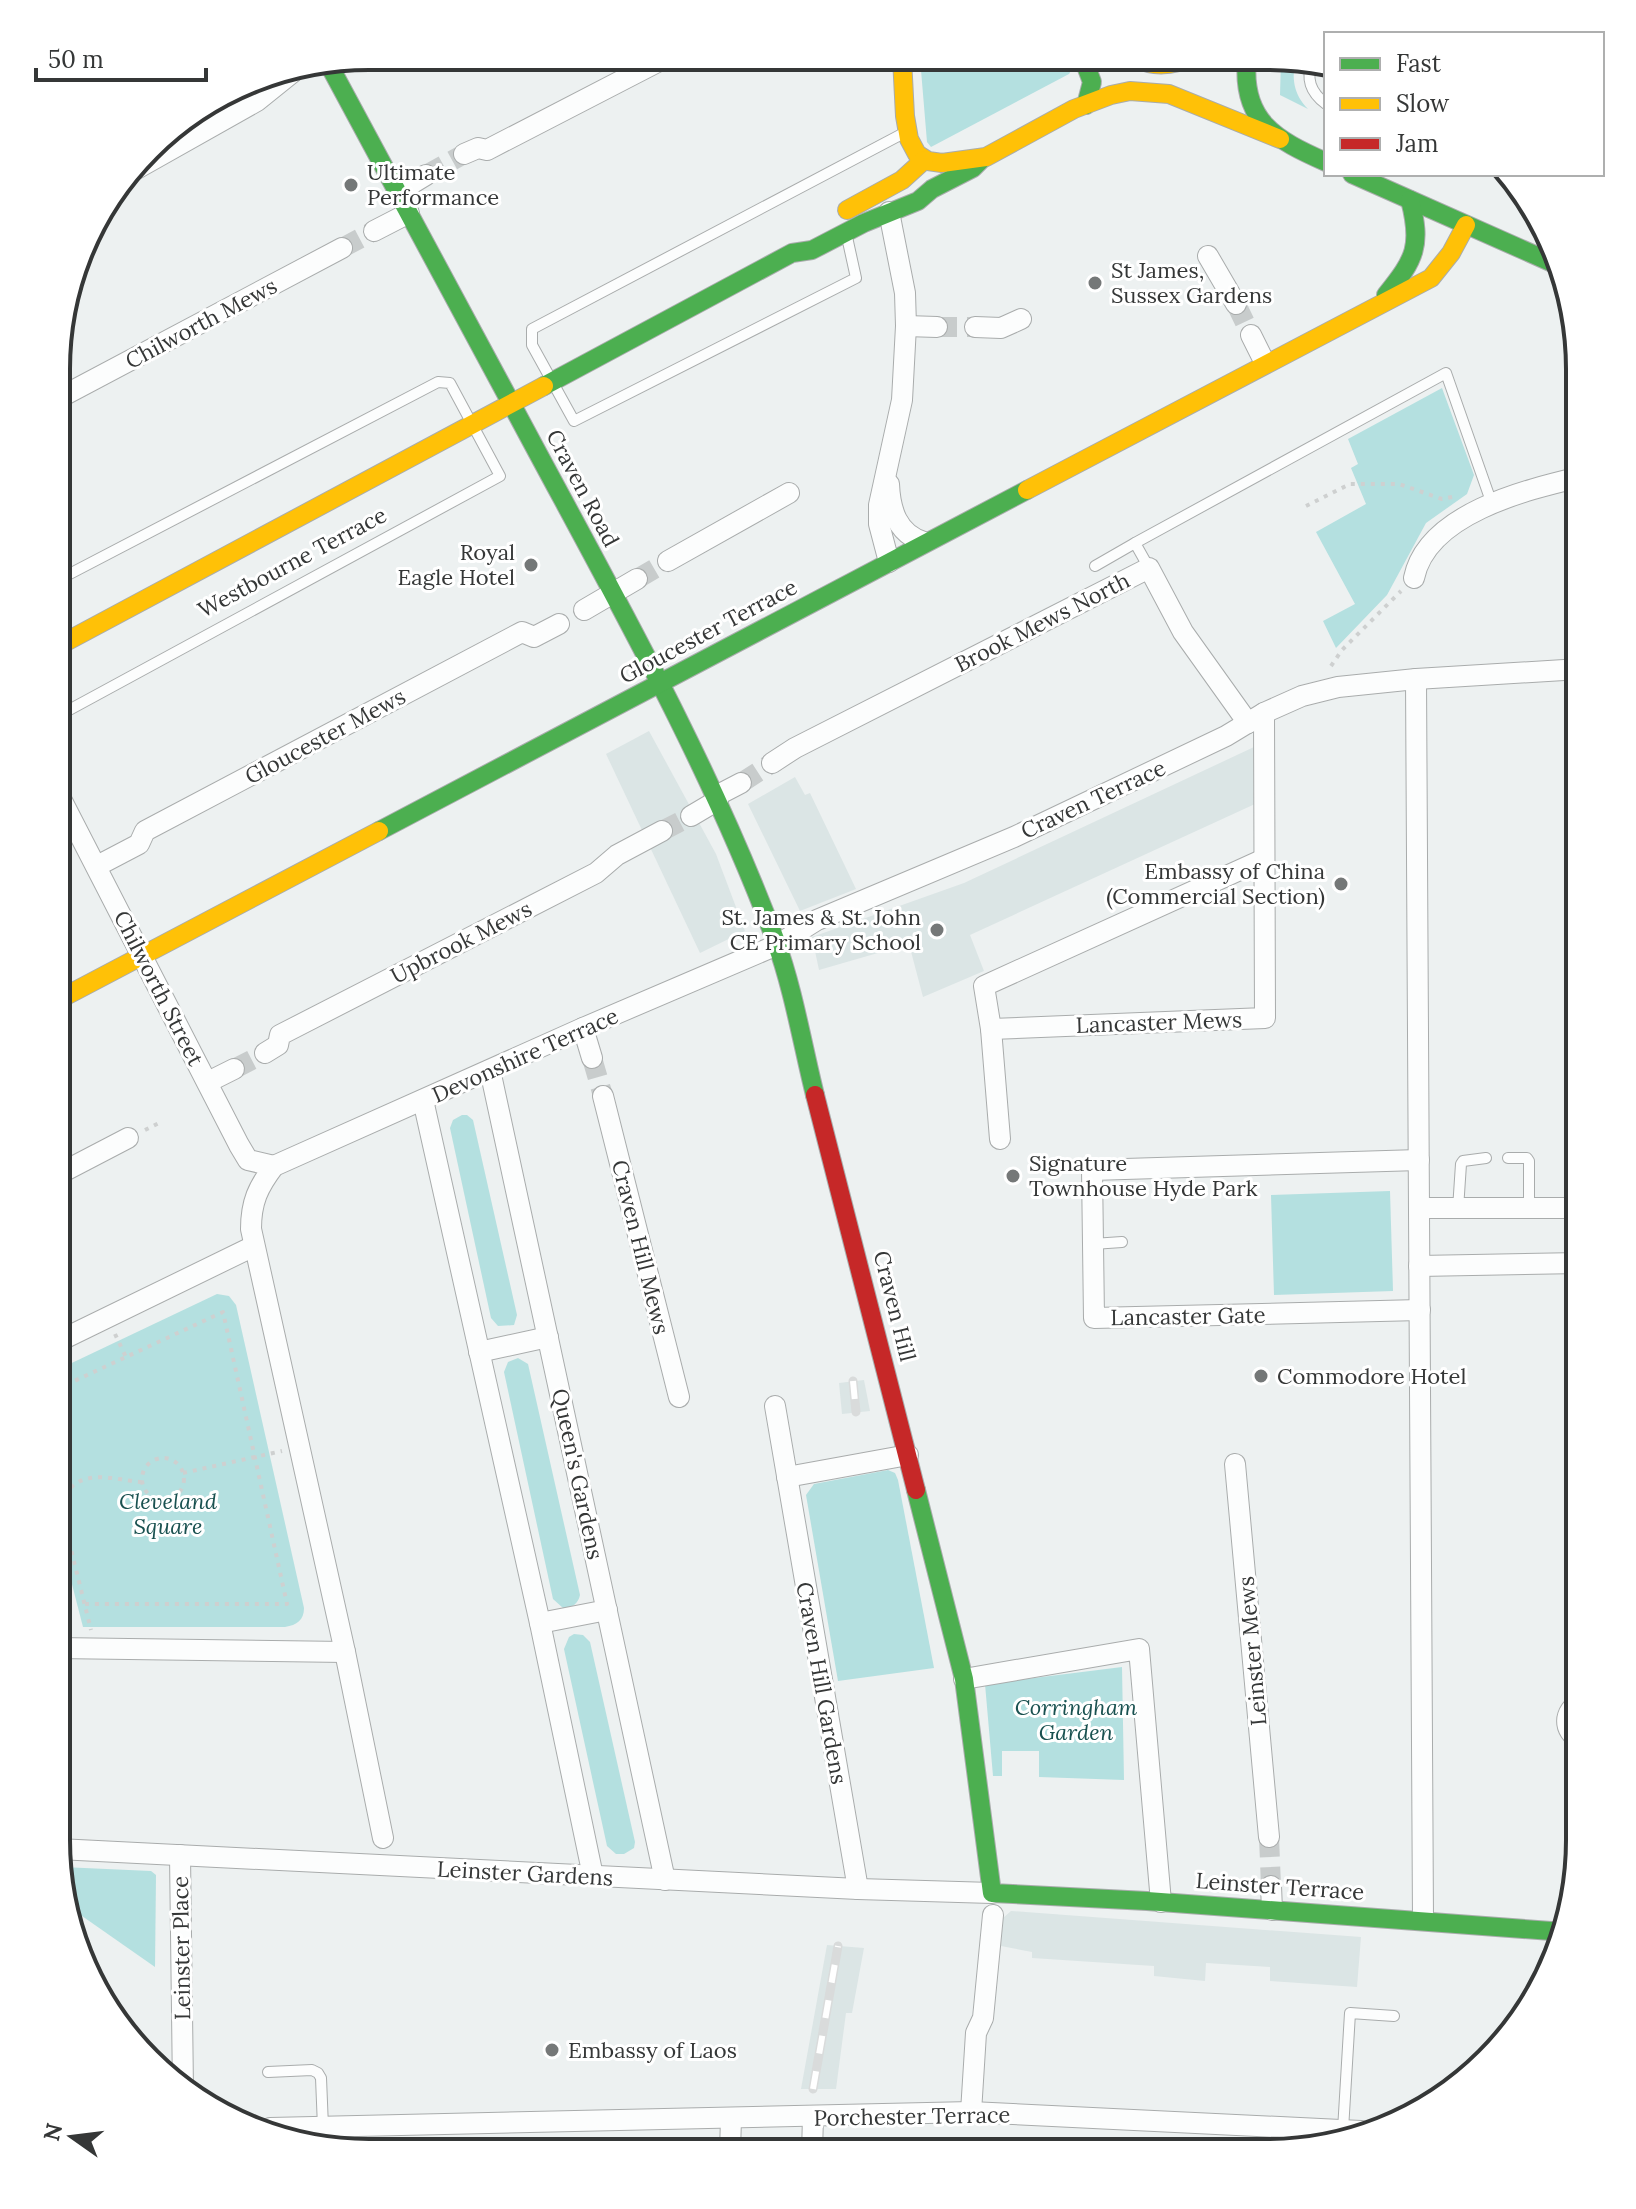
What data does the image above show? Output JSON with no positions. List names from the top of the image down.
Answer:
{
  "streets": {
    "main road": [
      "Craven Road",
      "Westbourne Terrace",
      "Gloucester Terrace",
      "Craven Hill",
      "Leinster Terrace"
    ],
    "street": [
      "Chilworth Mews",
      "Brook Mews North",
      "Gloucester Mews",
      "Craven Terrace",
      "Upbrook Mews",
      "Chilworth Street",
      "Lancaster Mews",
      "Devonshire Terrace",
      "Craven Hill Mews",
      "Lancaster Gate",
      "Queen's Gardens",
      "Leinster Mews",
      "Craven Hill Gardens",
      "Leinster Gardens",
      "Leinster Place",
      "Porchester Terrace"
    ]
  },
  "crossings": [
    ["Craven Road", "Westbourne Terrace"],
    ["Craven Road", "Gloucester Terrace"],
    ["Craven Road", "Craven Terrace"],
    ["Craven Road", "Devonshire Terrace"],
    ["Craven Road", "Craven Hill"],
    ["Brook Mews North", "Craven Terrace"],
    ["Brook Mews North", "Lancaster Mews"],
    ["Gloucester Terrace", "Chilworth Street"],
    ["Gloucester Mews", "Chilworth Street"],
    ["Craven Terrace", "Lancaster Mews"],
    ["Craven Terrace", "Devonshire Terrace"],
    ["Craven Terrace", "Craven Hill"],
    ["Chilworth Street", "Devonshire Terrace"],
    ["Devonshire Terrace", "Craven Hill"],
    ["Devonshire Terrace", "Queen's Gardens"],
    ["Queen's Gardens", "Leinster Gardens"],
    ["Craven Hill Gardens", "Leinster Gardens"],
    ["Leinster Gardens", "Leinster Terrace"],
    ["Leinster Gardens", "Leinster Place"]
  ],
  "parks": ["Cleveland Square", "Corringham Garden"],
  "places": [
    "Ultimate Performance",
    "St James, Sussex Gardens",
    "Royal Eagle Hotel",
    "Embassy of China (Commercial Section)",
    "St. James & St. John CE Primary School",
    "Signature Townhouse Hyde Park",
    "Commodore Hotel",
    "Embassy of Laos"
  ],
  "legend": ["Fast", "Slow", "Jam"],
  "scale_bar": "50 m",
  "north": "left"
}
